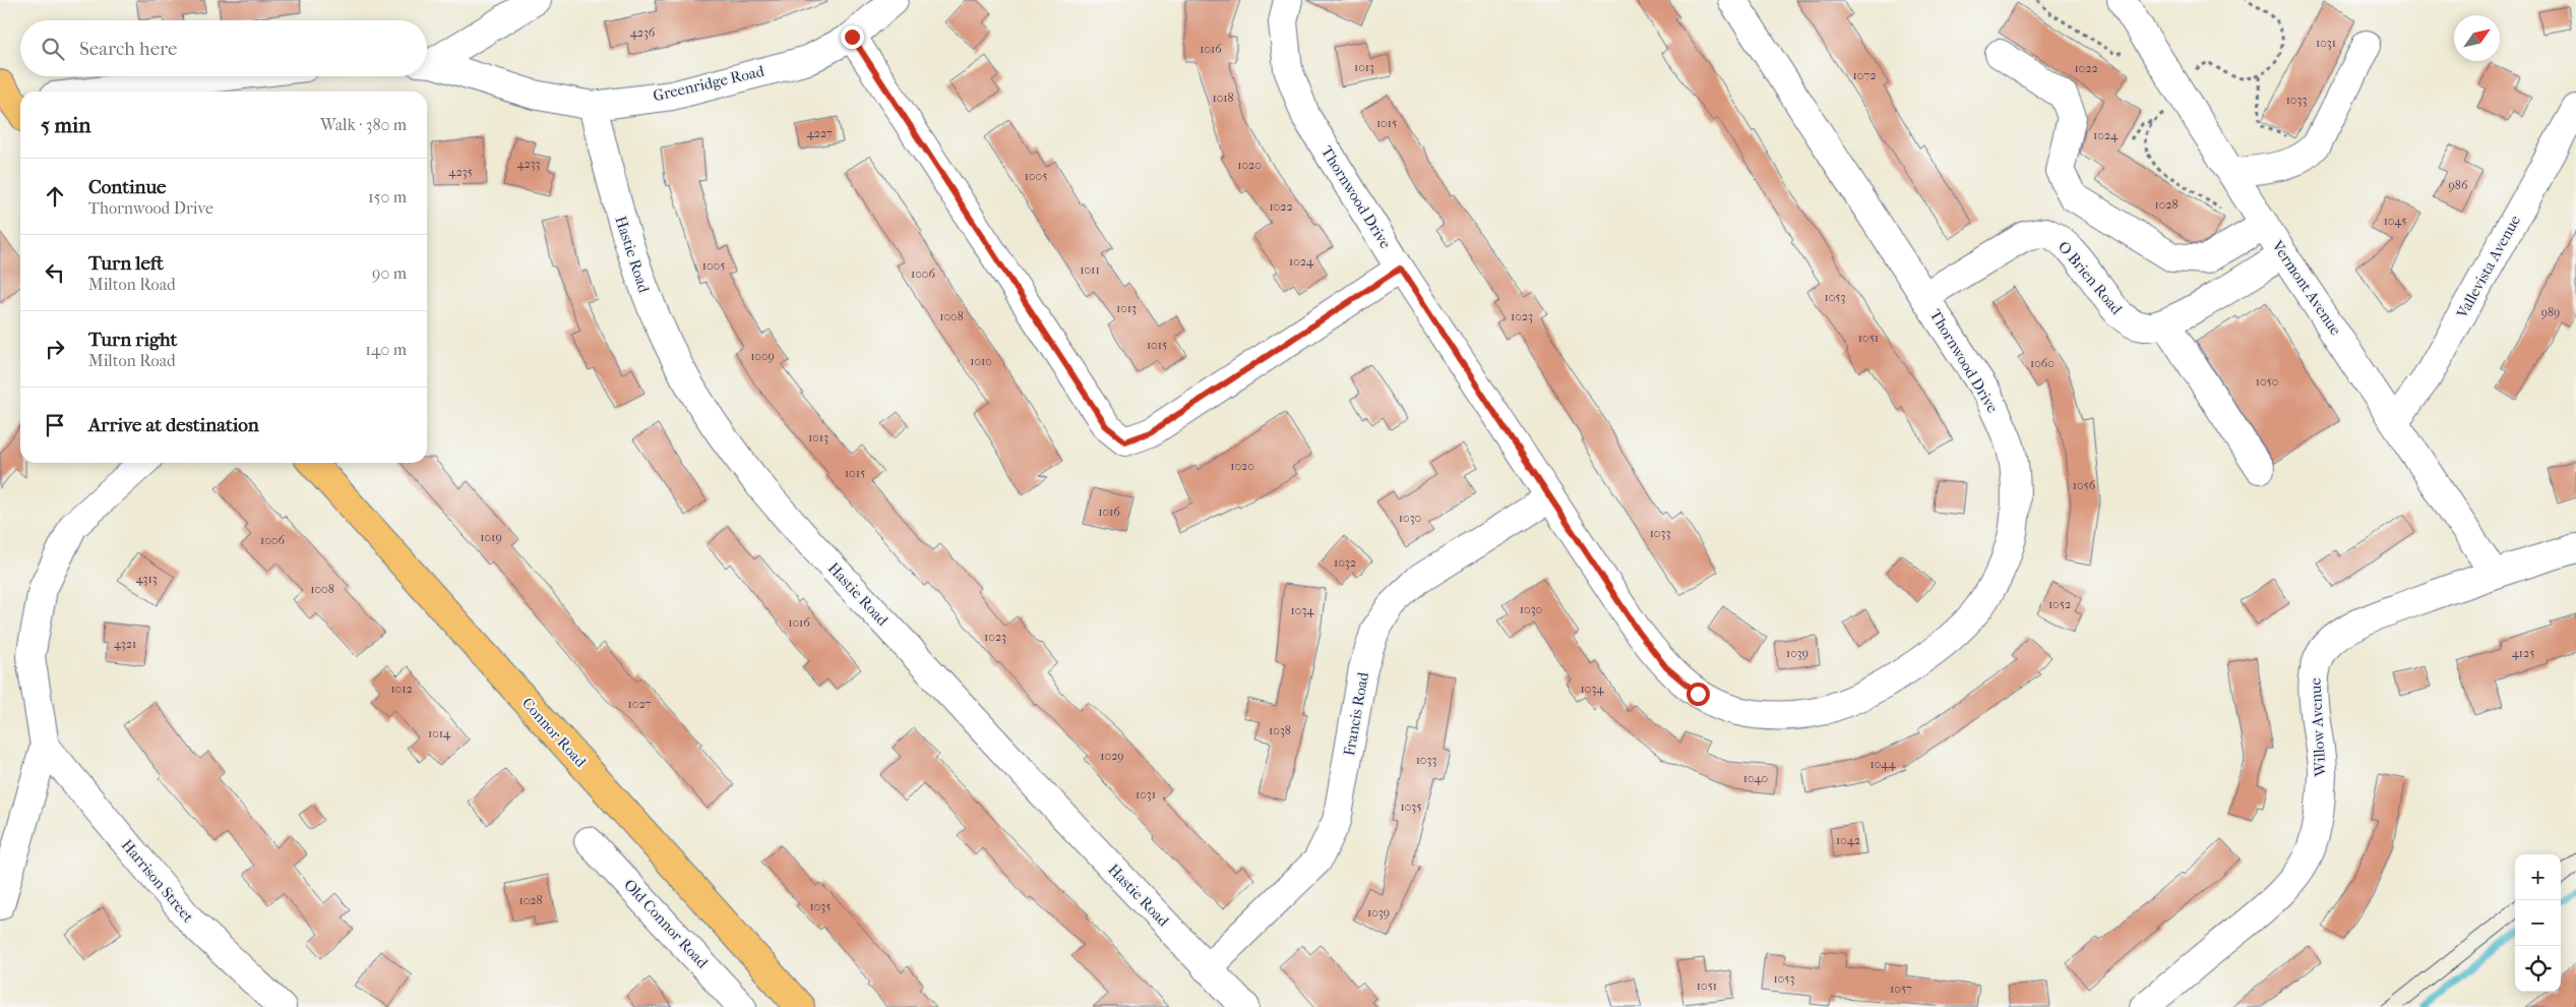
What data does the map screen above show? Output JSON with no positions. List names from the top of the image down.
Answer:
{
  "streets": {
    "main road": ["Connor Road"],
    "street": [
      "Greenridge Road",
      "Thornwood Drive",
      "Hastie Road",
      "Vallevista Avenue",
      "O Brien Road",
      "Vermont Avenue",
      "Francis Road",
      "Willow Avenue",
      "Harrison Street",
      "Old Connor Road"
    ]
  },
  "crossings": [
    ["Greenridge Road", "Hastie Road"],
    ["Thornwood Drive", "O Brien Road"],
    ["Thornwood Drive", "Francis Road"],
    ["Hastie Road", "Francis Road"],
    ["Vallevista Avenue", "Vermont Avenue"],
    ["O Brien Road", "Vermont Avenue"],
    ["Vermont Avenue", "Willow Avenue"]
  ],
  "house_numbers": [
    "4236",
    "1031",
    "1016",
    "1013",
    "1022",
    "1072",
    "1018",
    "1033",
    "1015",
    "4227",
    "1024",
    "4233",
    "1020",
    "4235",
    "1005",
    "986",
    "1028",
    "1022",
    "1045",
    "1024",
    "1005",
    "1011",
    "1006",
    "1053",
    "1013",
    "989",
    "1008",
    "1023",
    "1051",
    "1015",
    "1009",
    "1010",
    "1060",
    "1050",
    "1013",
    "1020",
    "1015",
    "1056",
    "1016",
    "1030",
    "1033",
    "1019",
    "1006",
    "1032",
    "4313",
    "1008",
    "1052",
    "1030",
    "1034",
    "1016",
    "1023",
    "4321",
    "1039",
    "4125",
    "1012",
    "1034",
    "1027",
    "1038",
    "1014",
    "1029",
    "1033",
    "1044",
    "1040",
    "1031",
    "1035",
    "1042",
    "1028",
    "1035",
    "1039",
    "1053",
    "1051",
    "1057"
  ],
  "north": "top right",
  "page": {
    "search": "Search here",
    "heading": ["5 min", "Walk · 380 m"],
    "list": [
      ["Continue", "Thornwood Drive", "150 m"],
      ["Turn left", "Milton Road", "90 m"],
      ["Turn right", "Milton Road", "140 m"],
      "Arrive at destination"
    ],
    "map_buttons": ["+", "−"]
  }
}
